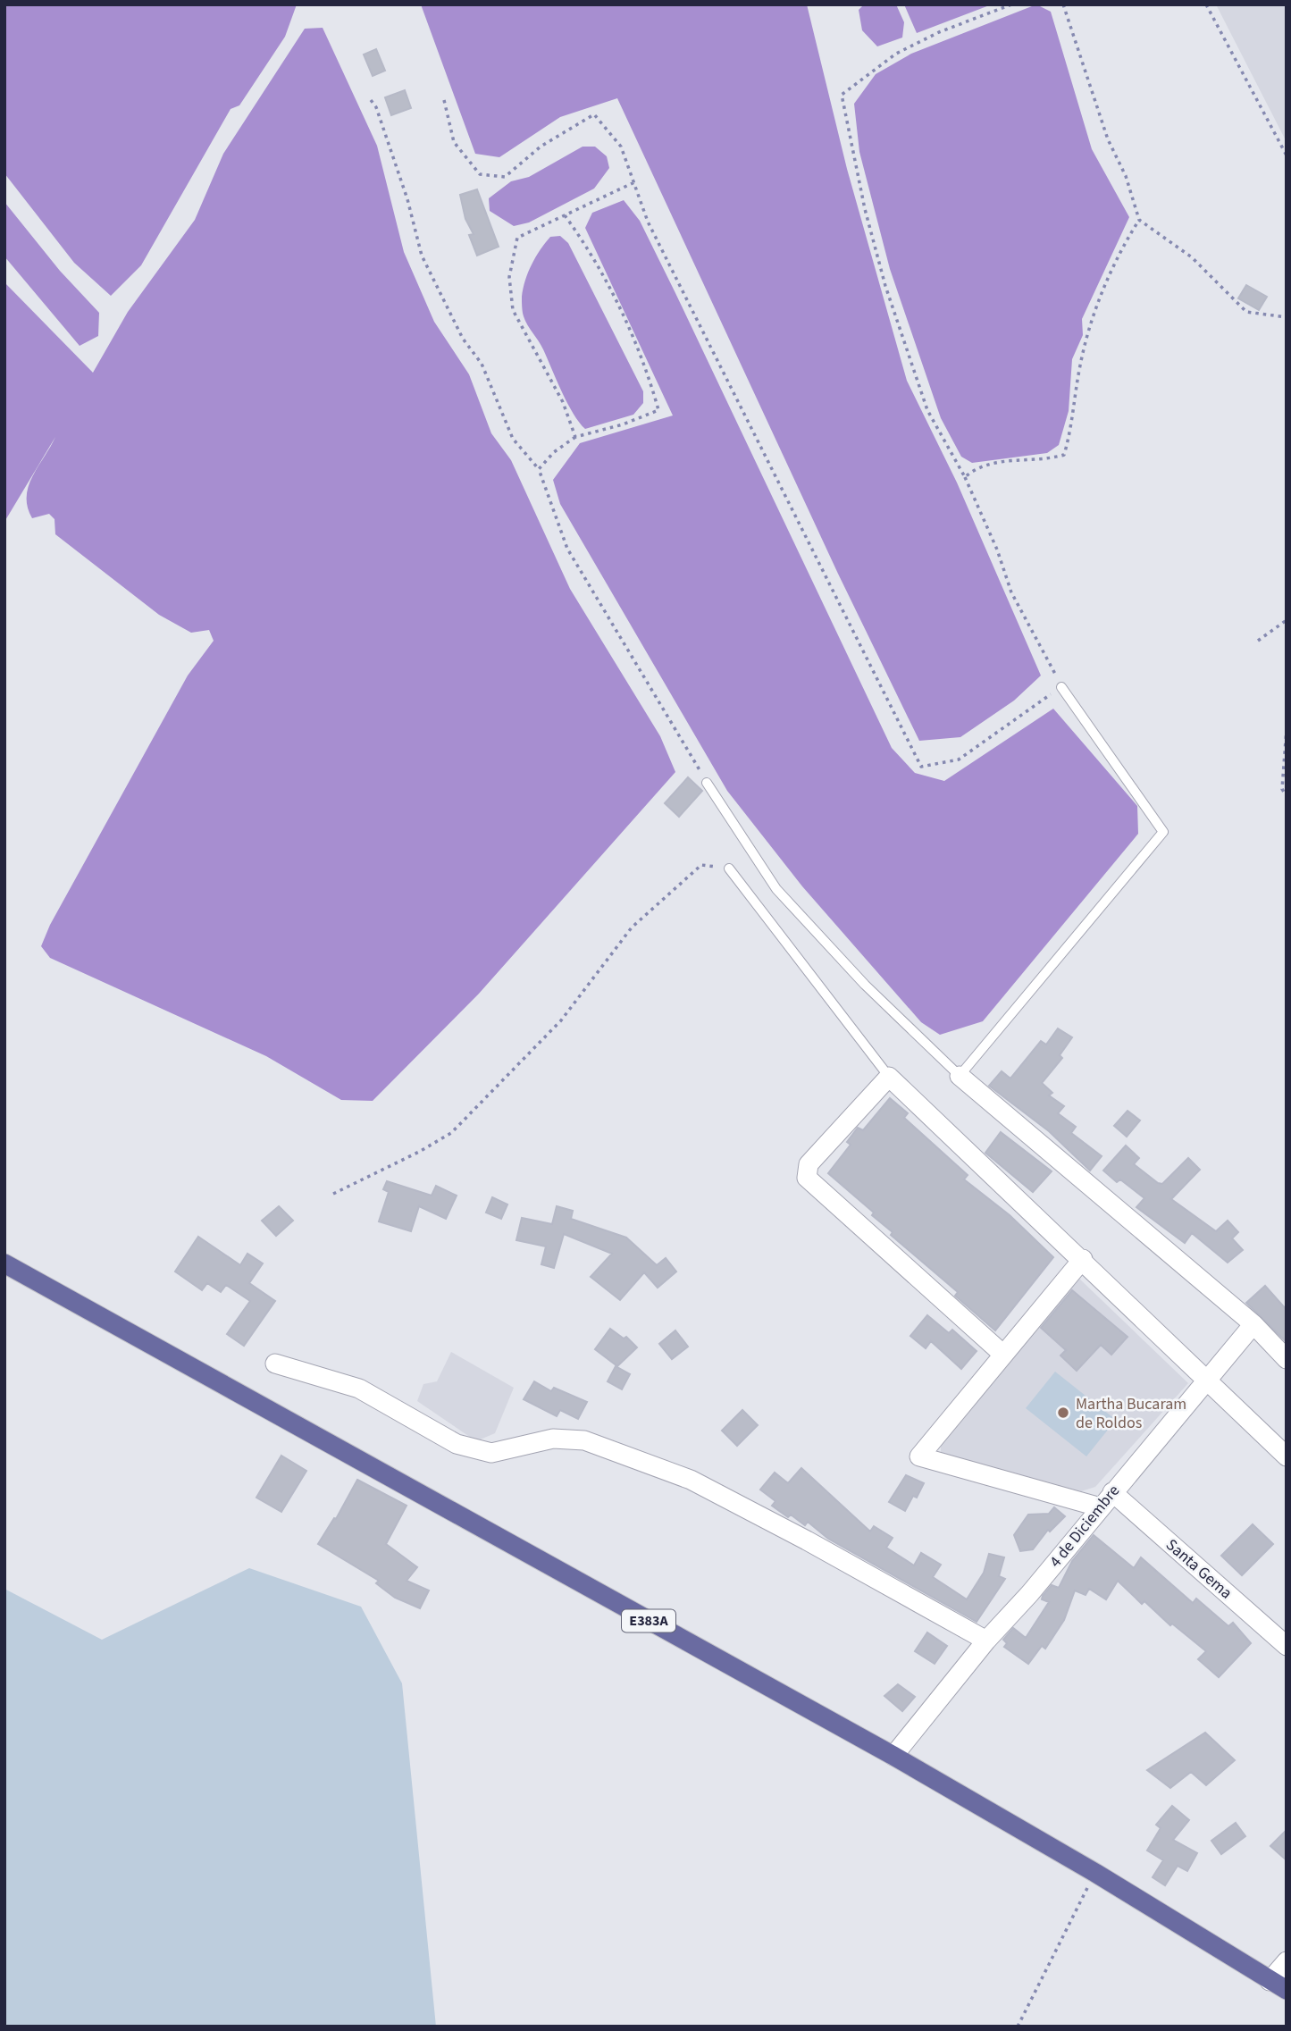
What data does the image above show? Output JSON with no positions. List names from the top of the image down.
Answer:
{
  "streets": {
    "main road": ["E383A"],
    "street": ["4 de Diciembre", "Santa Gema"]
  },
  "crossings": [
    ["4 de Diciembre", "Santa Gema"],
    ["4 de Diciembre", "E383A"]
  ],
  "places": ["Martha Bucaram de Roldos"]
}
